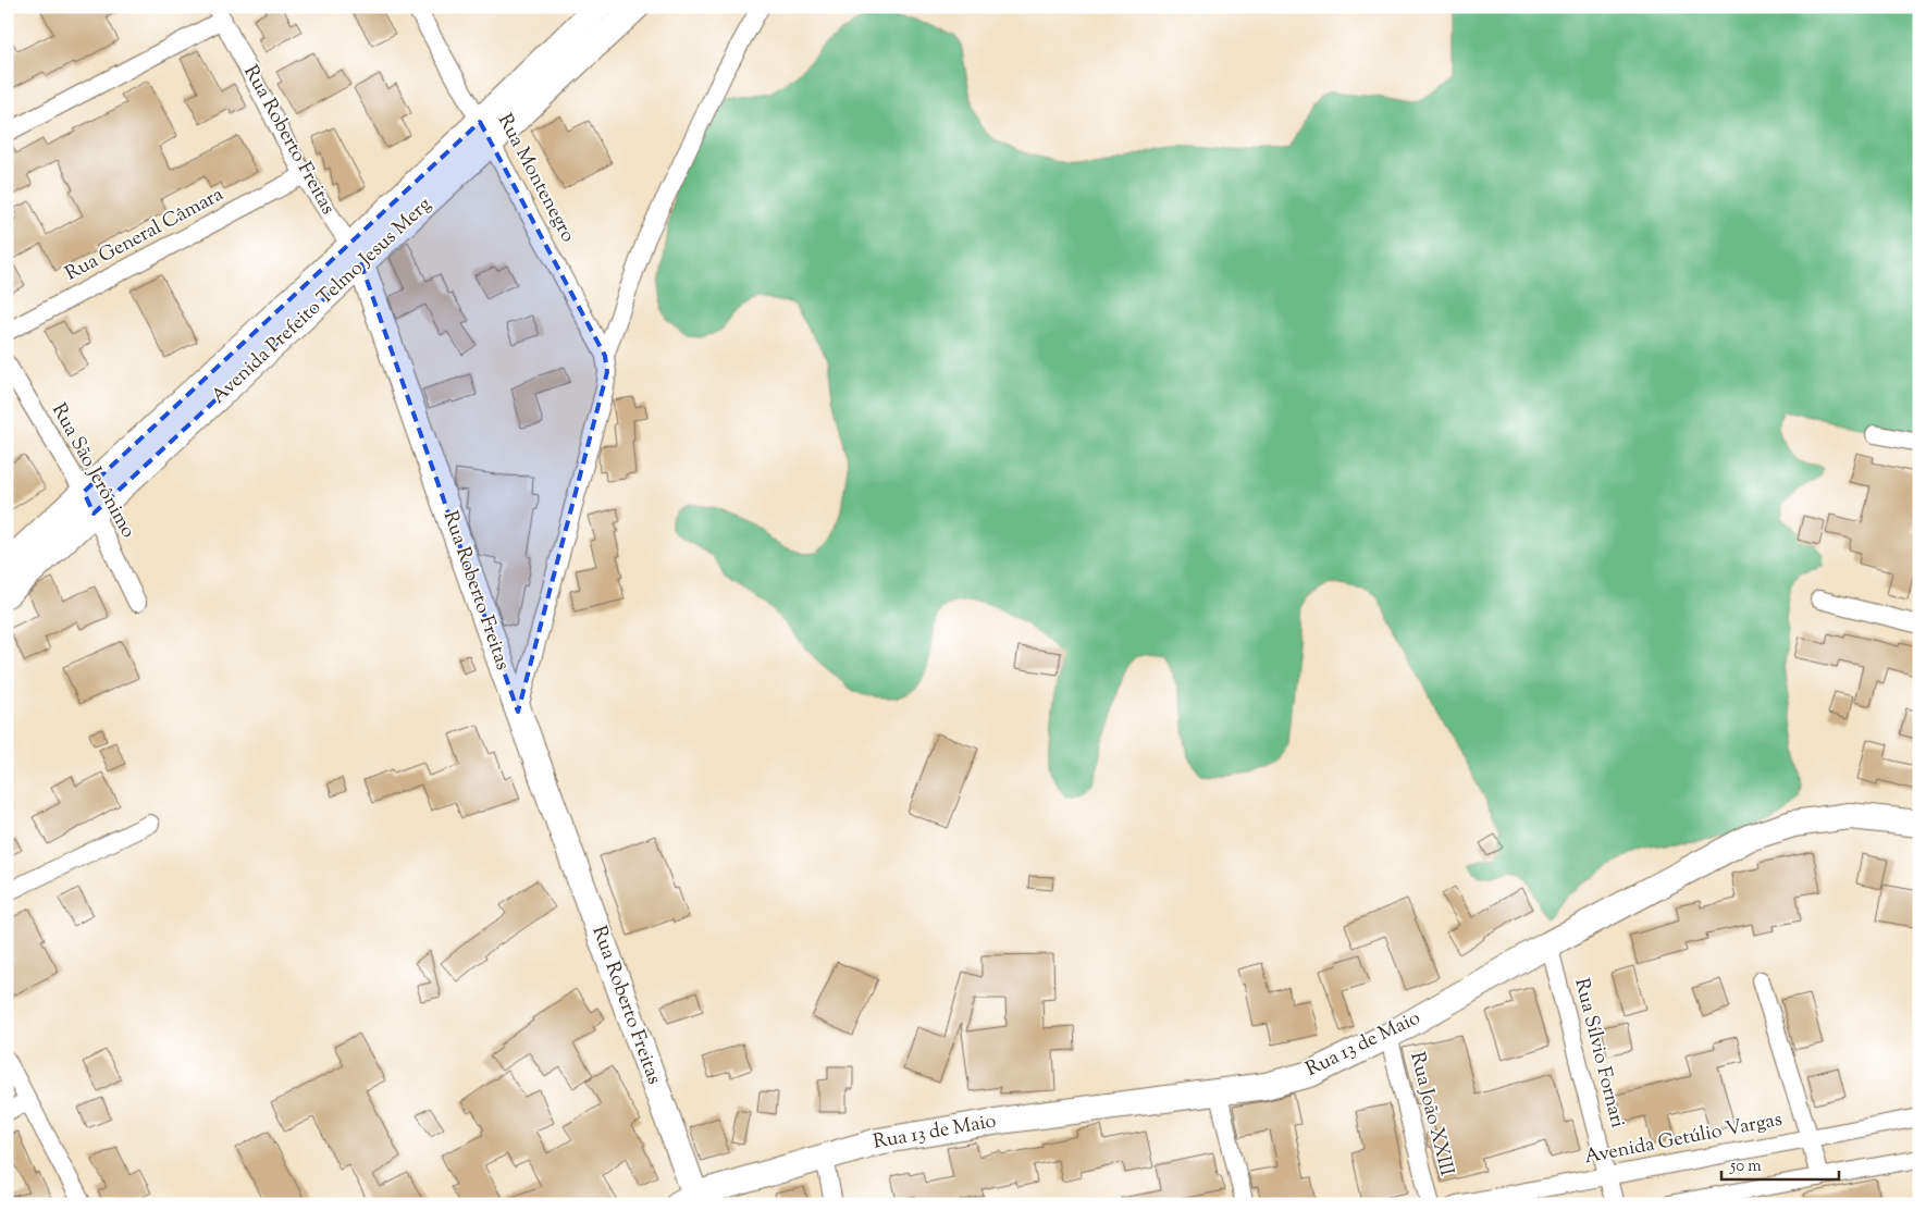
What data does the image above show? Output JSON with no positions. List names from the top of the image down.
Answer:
{
  "streets": {
    "main road": ["Rua Roberto Freitas", "Avenida Prefeito Telmo Jesus Merg", "Rua 13 de Maio"],
    "street": [
      "Rua Montenegro",
      "Rua General Câmara",
      "Rua São Jerônimo",
      "Rua Sílvio Fornari",
      "Rua João XXIII",
      "Avenida Getúlio Vargas"
    ]
  },
  "crossings": [
    ["Rua Roberto Freitas", "Rua General Câmara"],
    ["Rua Roberto Freitas", "Avenida Prefeito Telmo Jesus Merg"],
    ["Rua Roberto Freitas", "Rua 13 de Maio"],
    ["Rua Montenegro", "Avenida Prefeito Telmo Jesus Merg"],
    ["Avenida Prefeito Telmo Jesus Merg", "Rua São Jerônimo"],
    ["Rua 13 de Maio", "Rua Sílvio Fornari"],
    ["Rua 13 de Maio", "Rua João XXIII"],
    ["Rua Sílvio Fornari", "Avenida Getúlio Vargas"]
  ],
  "scale_bar": "50 m"
}
